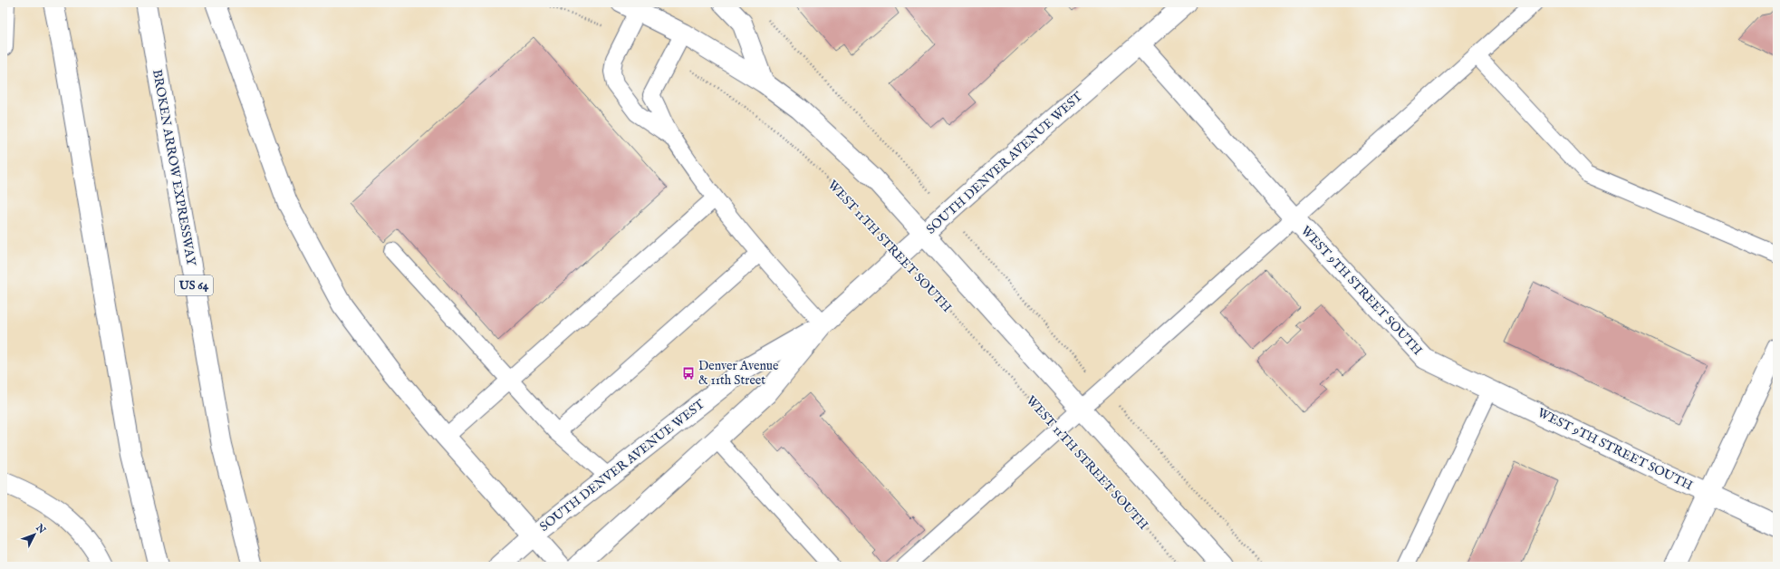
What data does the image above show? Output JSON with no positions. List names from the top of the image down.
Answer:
{
  "streets": {
    "main road": [
      "SOUTH DENVER AVENUE WEST",
      "BROKEN ARROW EXPRESSWAY",
      "US 64",
      "WEST 9TH STREET SOUTH"
    ],
    "path": ["WEST 11TH STREET SOUTH"]
  },
  "crossings": [
    ["SOUTH DENVER AVENUE WEST", "WEST 11TH STREET SOUTH"],
    ["SOUTH DENVER AVENUE WEST", "WEST 9TH STREET SOUTH"]
  ],
  "places": {
    "bus stop": ["Denver Avenue & 11th Street"]
  },
  "north": "top right"
}
